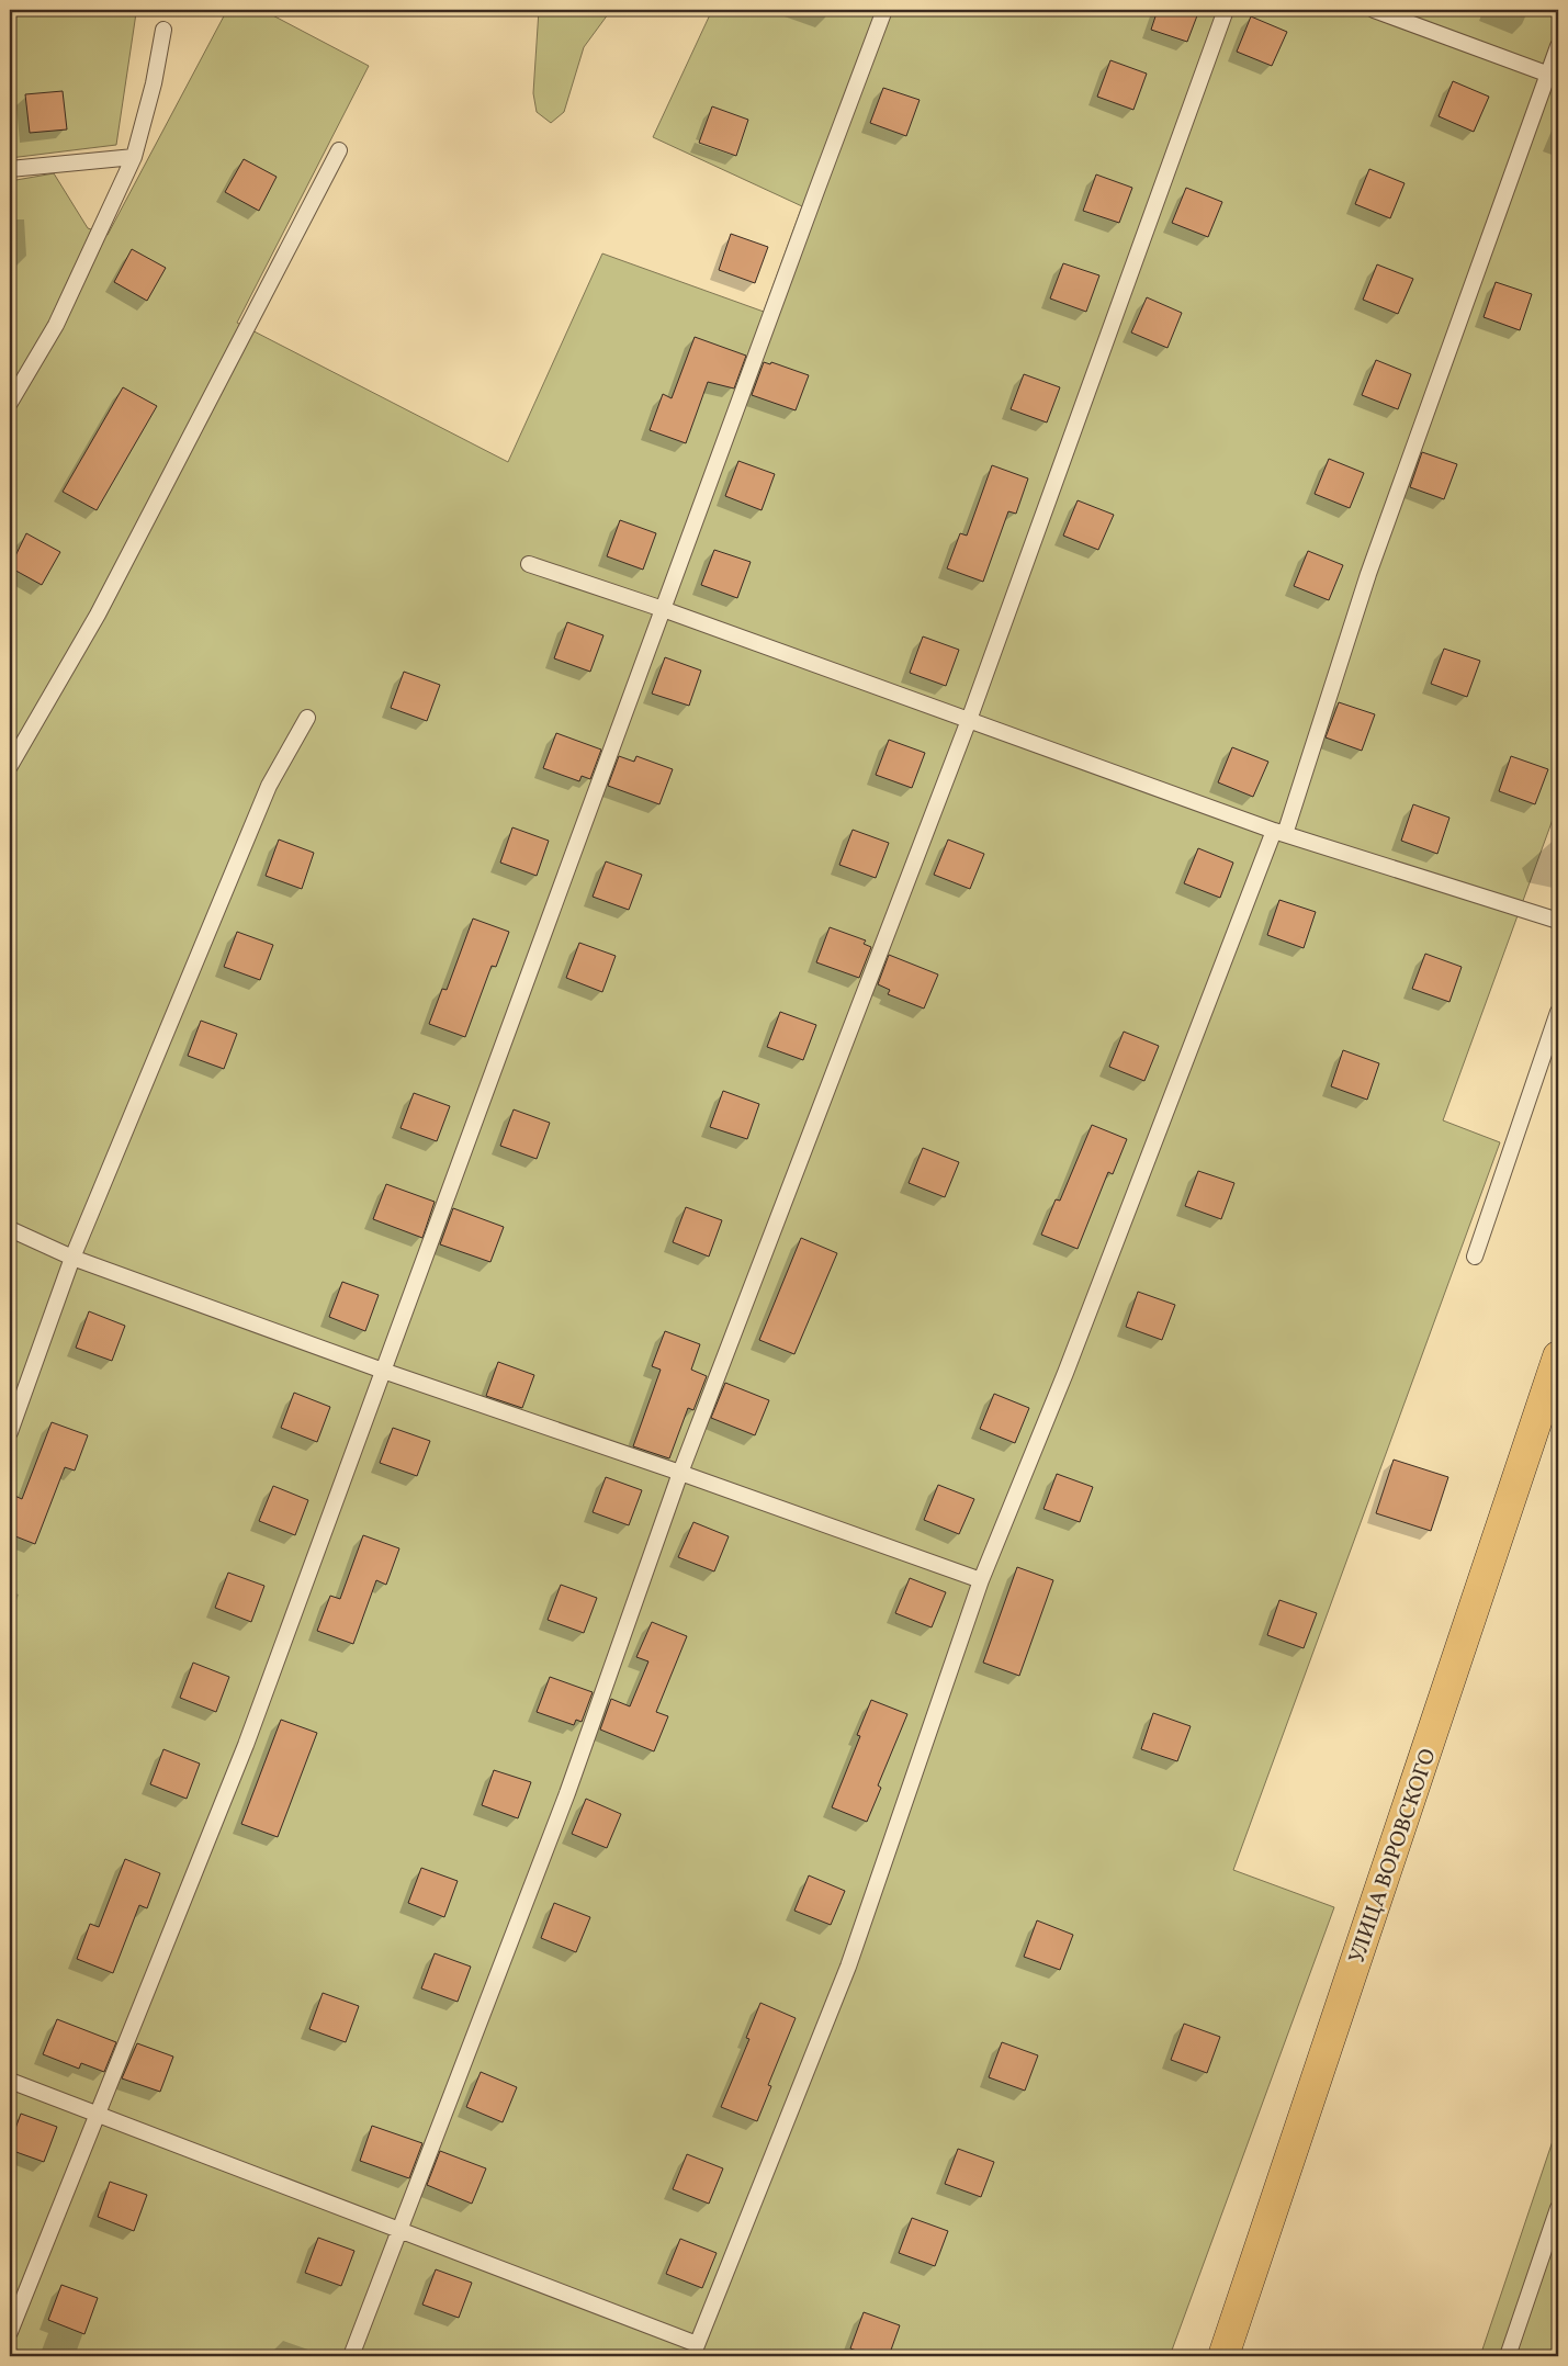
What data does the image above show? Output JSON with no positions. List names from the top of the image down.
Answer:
{
  "streets": {
    "main road": ["УЛИЦА ВОРОВСКОГО"]
  }
}
